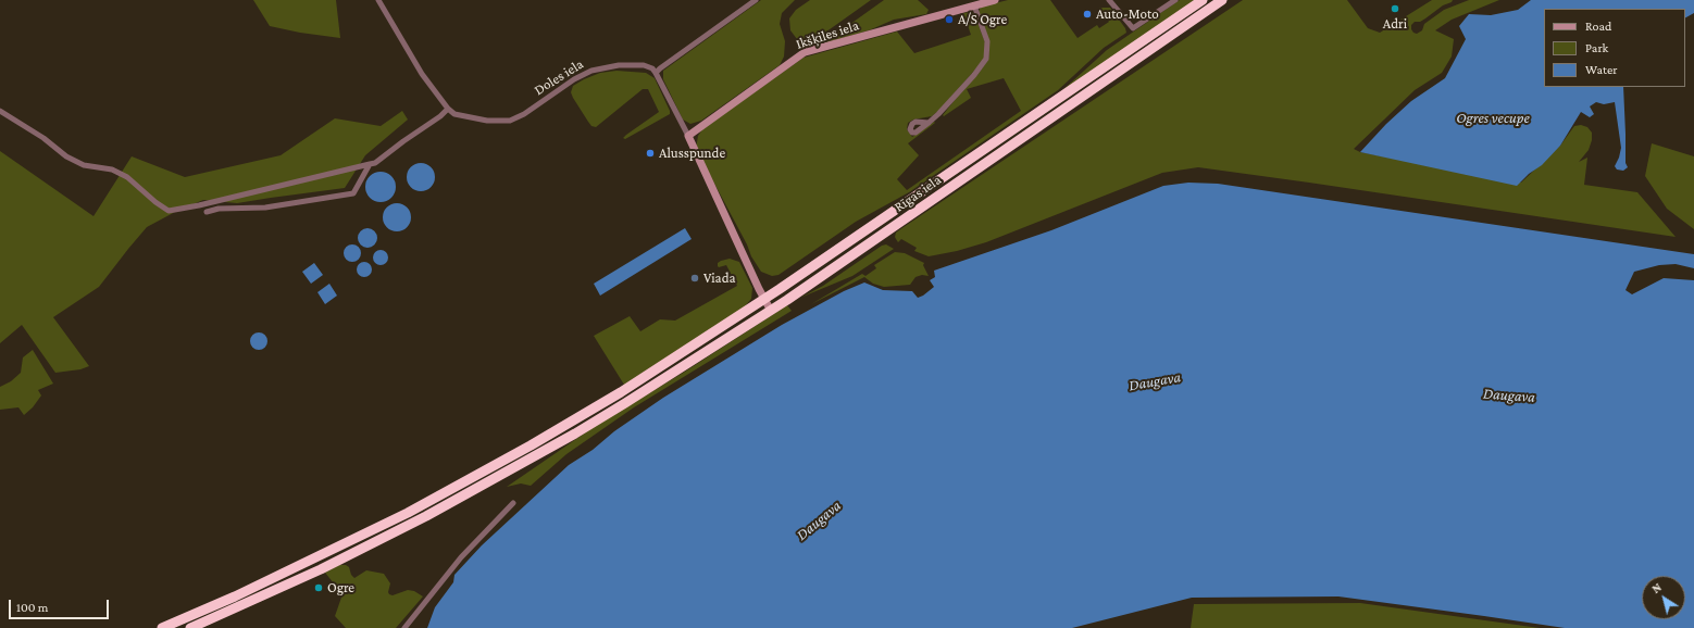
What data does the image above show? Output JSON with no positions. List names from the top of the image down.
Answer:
{
  "streets": {
    "highway": ["Rīgas iela"],
    "street": ["Ikšķiles iela", "Doles iela"]
  },
  "water": ["Ogres vecupe", "Daugava"],
  "places": [
    "Adri",
    "Auto-Moto",
    "A/S Ogre",
    "Alusspunde",
    "Viada",
    "Ogre"
  ],
  "legend": ["Road", "Park", "Water"],
  "scale_bar": "100 m",
  "north": "top left"
}
